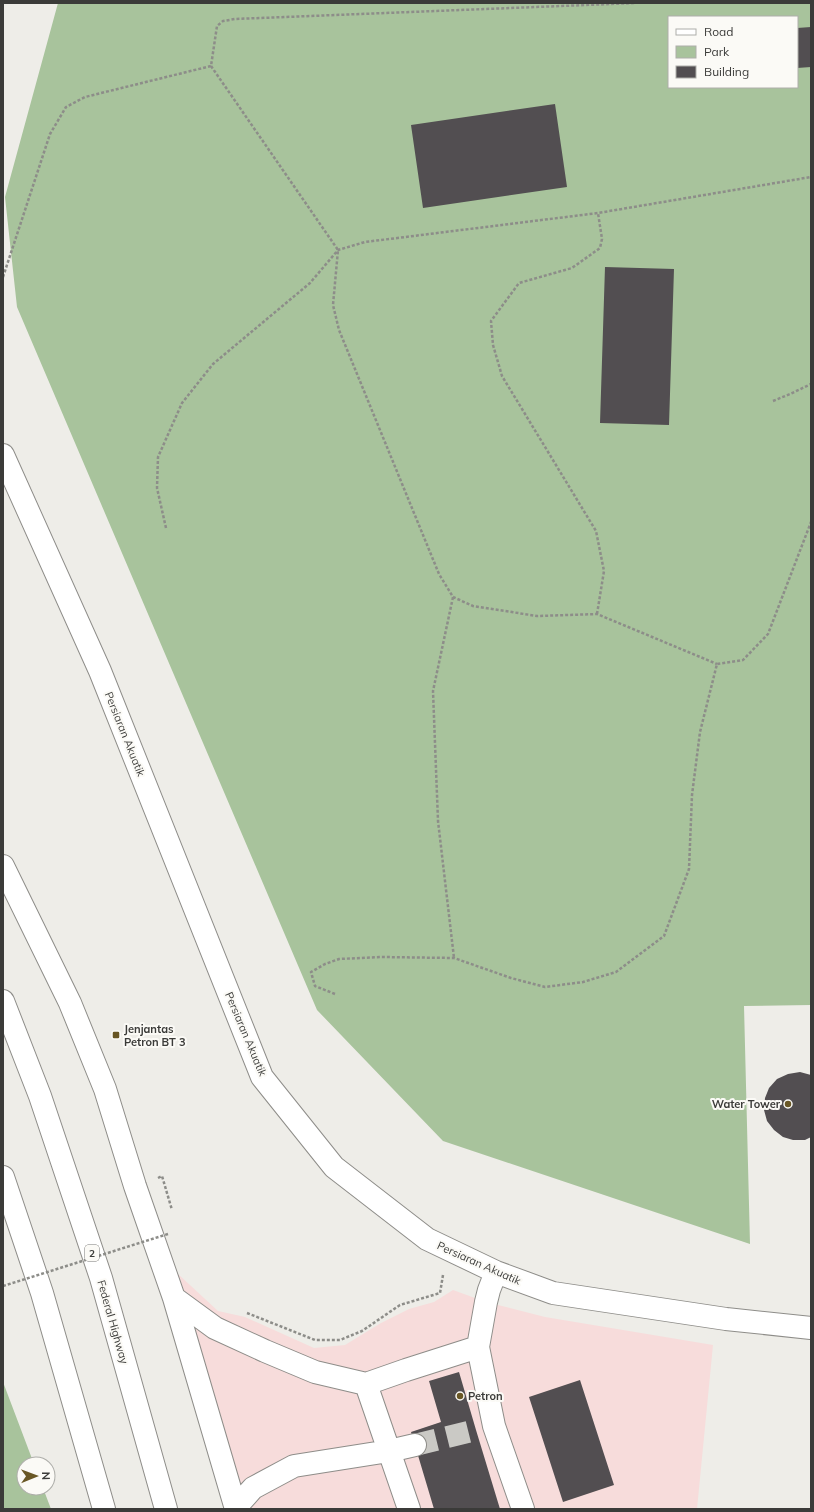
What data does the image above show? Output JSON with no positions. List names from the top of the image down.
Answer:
{
  "streets": {
    "main road": ["Persiaran Akuatik", "2", "Federal Highway"]
  },
  "places": {
    "transit": ["Jenjantas Petron BT 3"],
    "other": ["Water Tower", "Petron"]
  },
  "legend": ["Road", "Park", "Building"],
  "north": "right"
}
